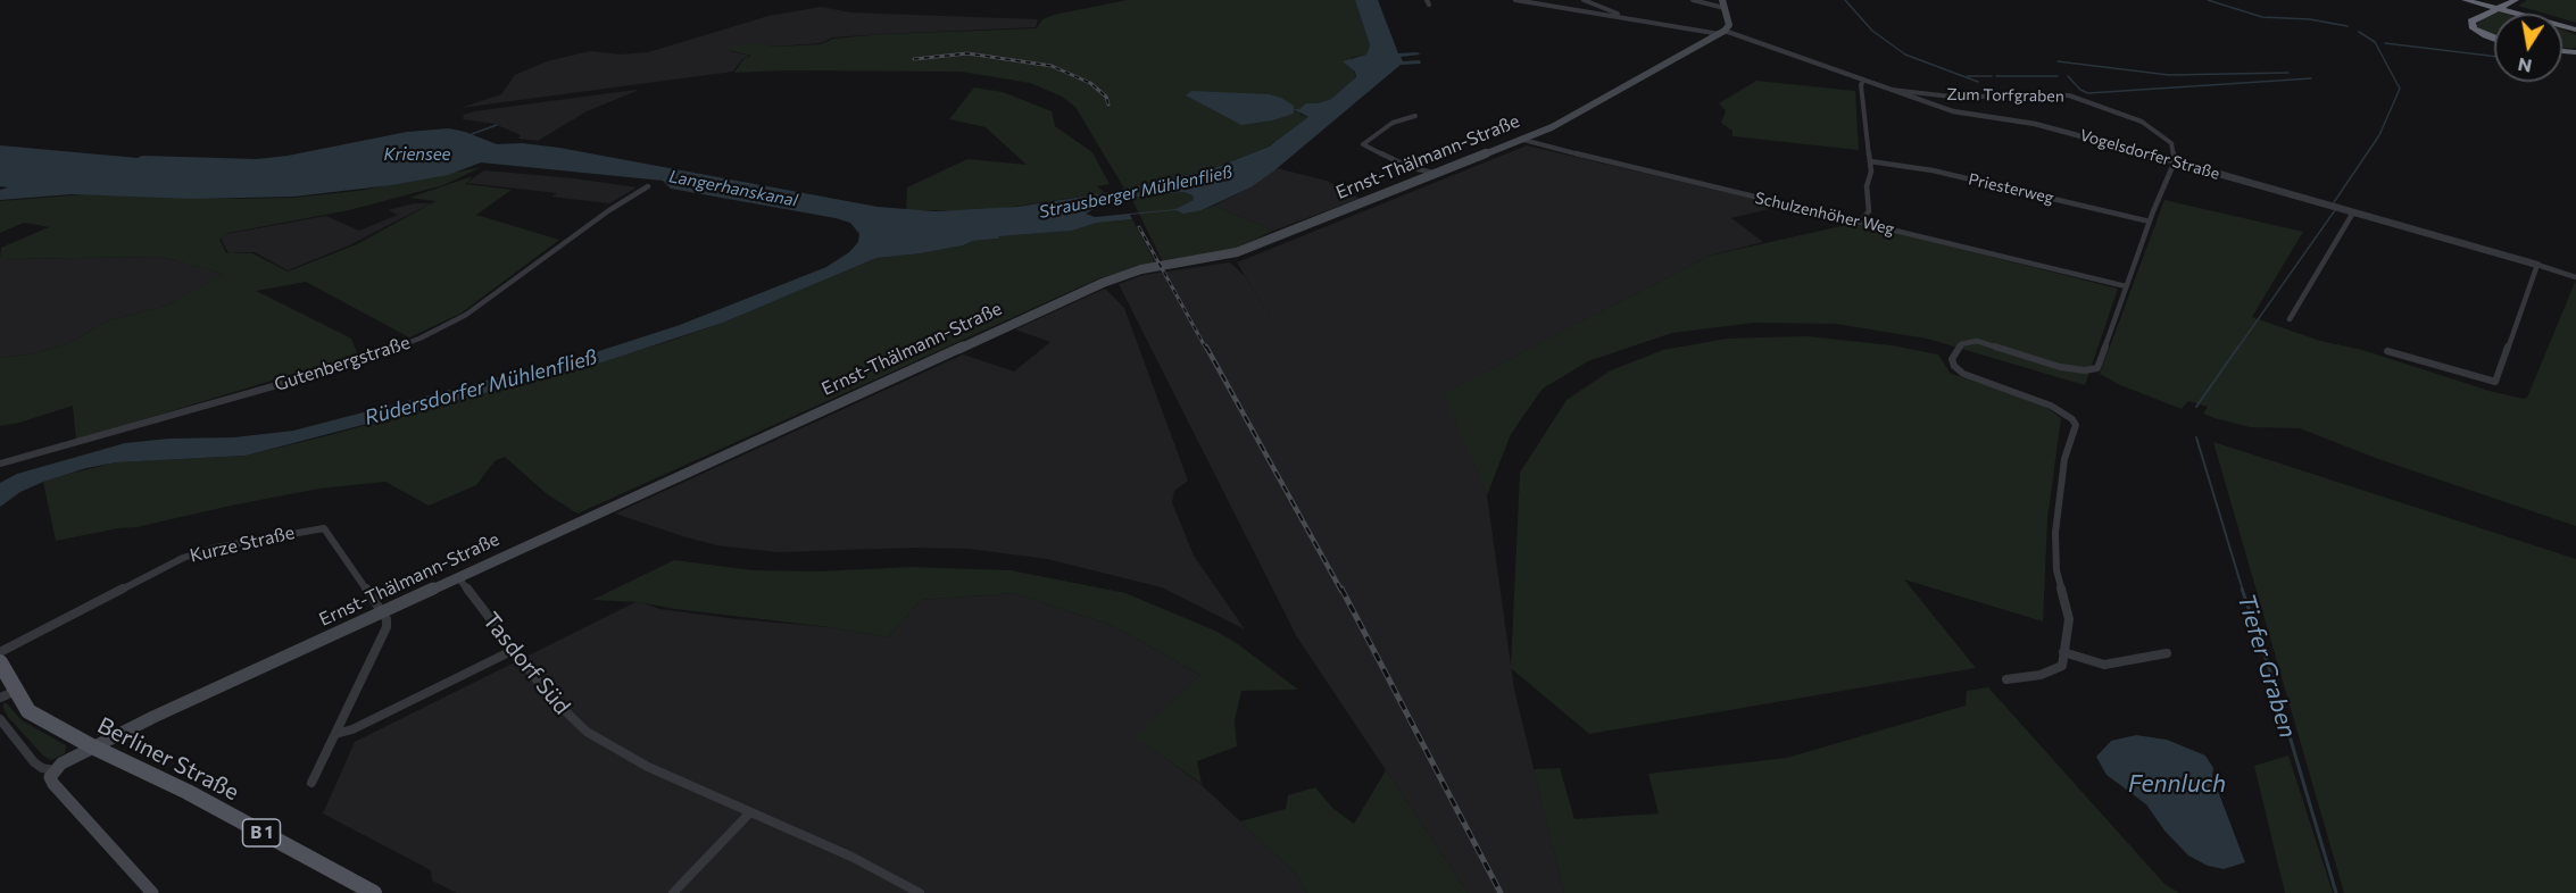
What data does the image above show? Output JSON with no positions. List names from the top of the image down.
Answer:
{
  "streets": {
    "main road": ["Ernst-Thälmann-Straße", "Berliner Straße", "B 1"],
    "street": [
      "Zum Torfgraben",
      "Vogelsdorfer Straße",
      "Priesterweg",
      "Schulzenhöher Weg",
      "Gutenbergstraße",
      "Kurze Straße",
      "Tasdorf Süd"
    ]
  },
  "crossings": [
    ["Zum Torfgraben", "Vogelsdorfer Straße"],
    ["Vogelsdorfer Straße", "Ernst-Thälmann-Straße"],
    ["Ernst-Thälmann-Straße", "Schulzenhöher Weg"],
    ["Ernst-Thälmann-Straße", "Kurze Straße"],
    ["Ernst-Thälmann-Straße", "Tasdorf Süd"],
    ["Ernst-Thälmann-Straße", "Berliner Straße"]
  ],
  "water": [
    "Kriensee",
    "Langerhanskanal",
    "Strausberger Mühlenfließ",
    "Rüdersdorfer Mühlenfließ",
    "Tiefer Graben",
    "Fennluch"
  ],
  "north": "bottom"
}
